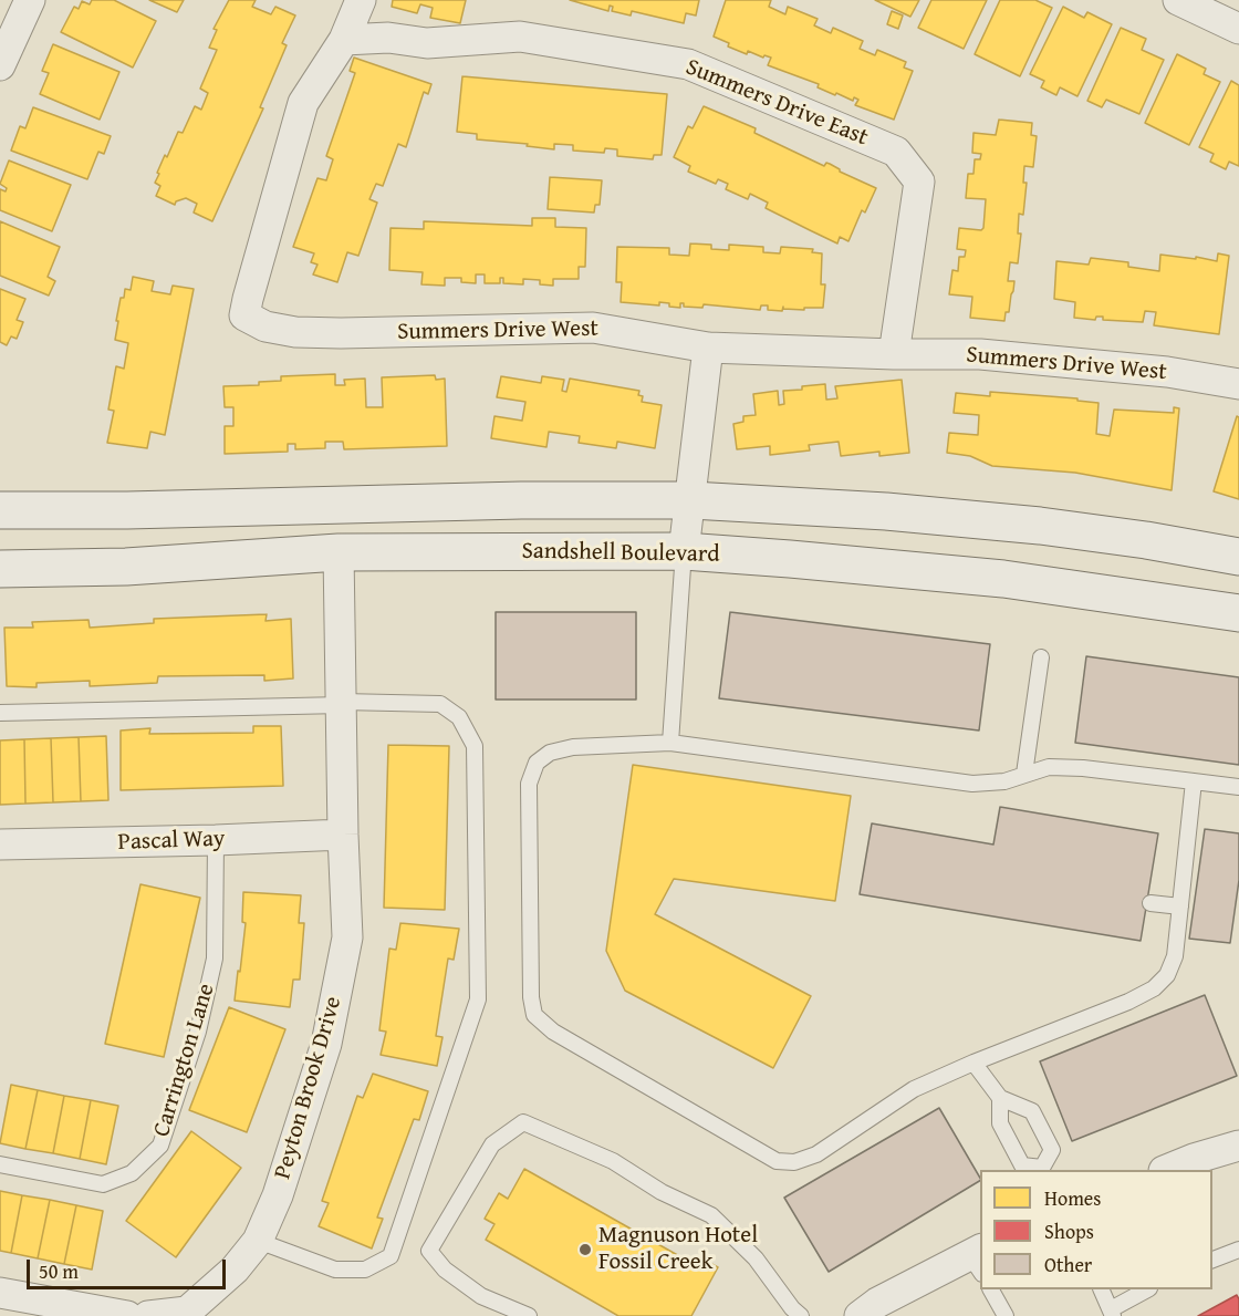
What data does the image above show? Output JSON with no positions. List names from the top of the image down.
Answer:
{
  "streets": {
    "street": [
      "Summers Drive East",
      "Summers Drive West",
      "Sandshell Boulevard",
      "Pascal Way",
      "Peyton Brook Drive"
    ],
    "lane": ["Carrington Lane"]
  },
  "crossings": [
    ["Summers Drive East", "Summers Drive West"],
    ["Sandshell Boulevard", "Peyton Brook Drive"],
    ["Pascal Way", "Carrington Lane"],
    ["Pascal Way", "Peyton Brook Drive"]
  ],
  "places": ["Magnuson Hotel Fossil Creek"],
  "legend": ["Homes", "Shops", "Other"],
  "scale_bar": "50 m"
}
